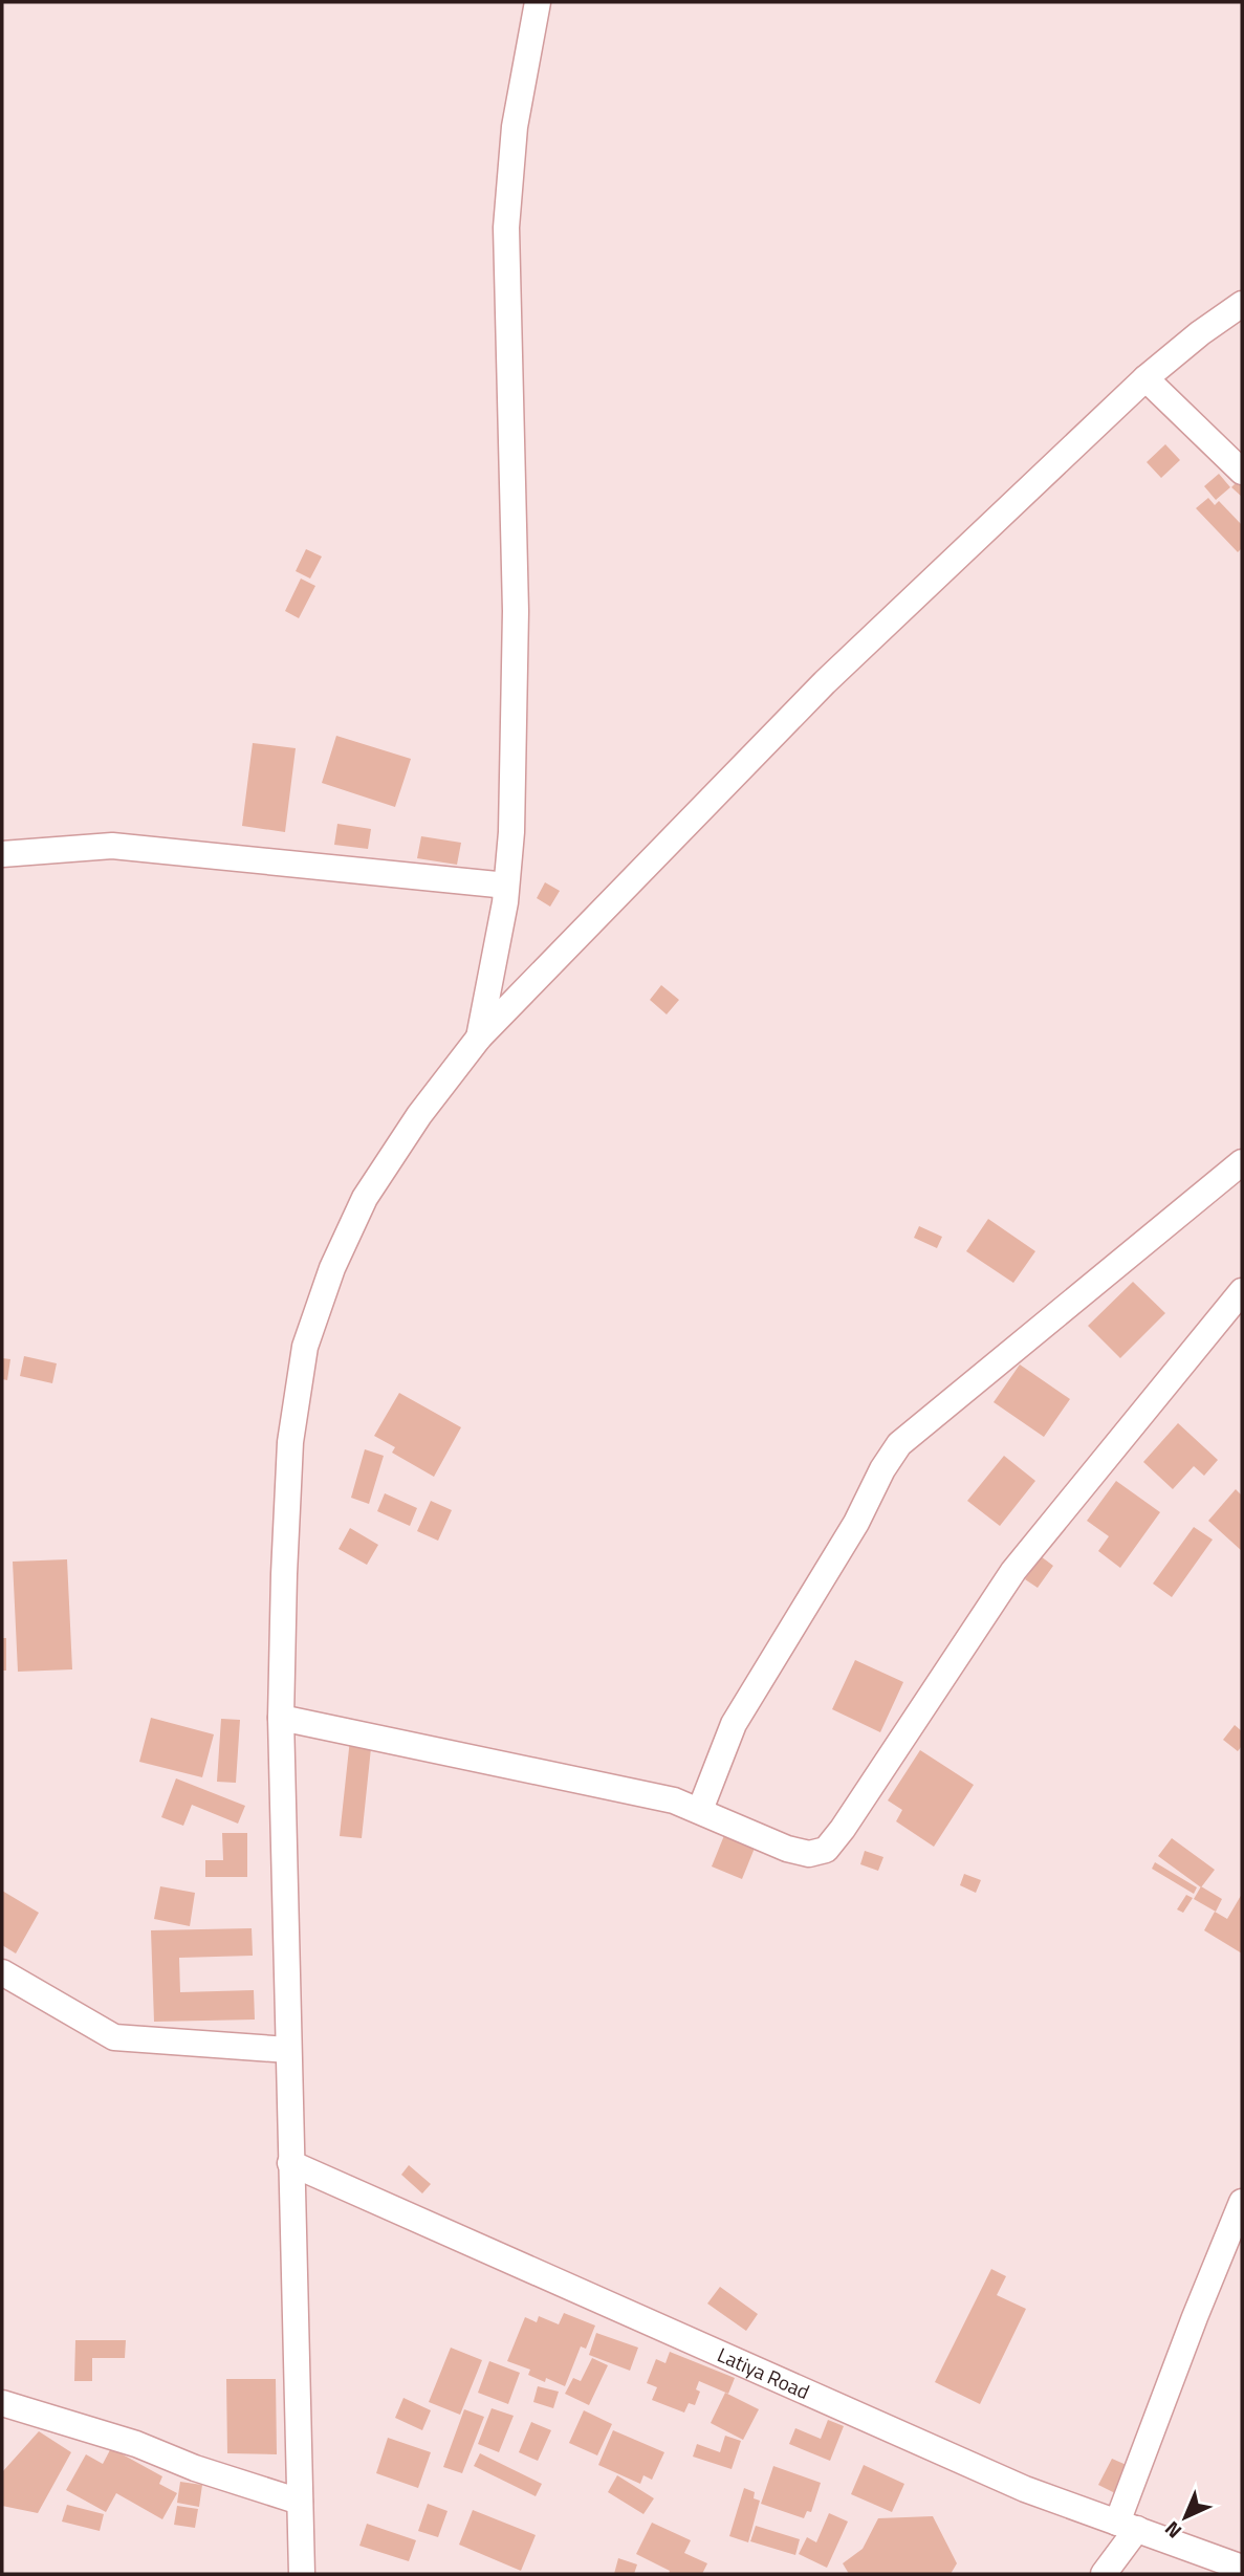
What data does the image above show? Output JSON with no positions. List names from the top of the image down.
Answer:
{
  "streets": {
    "street": ["Latiya Road"]
  },
  "north": "bottom left"
}
